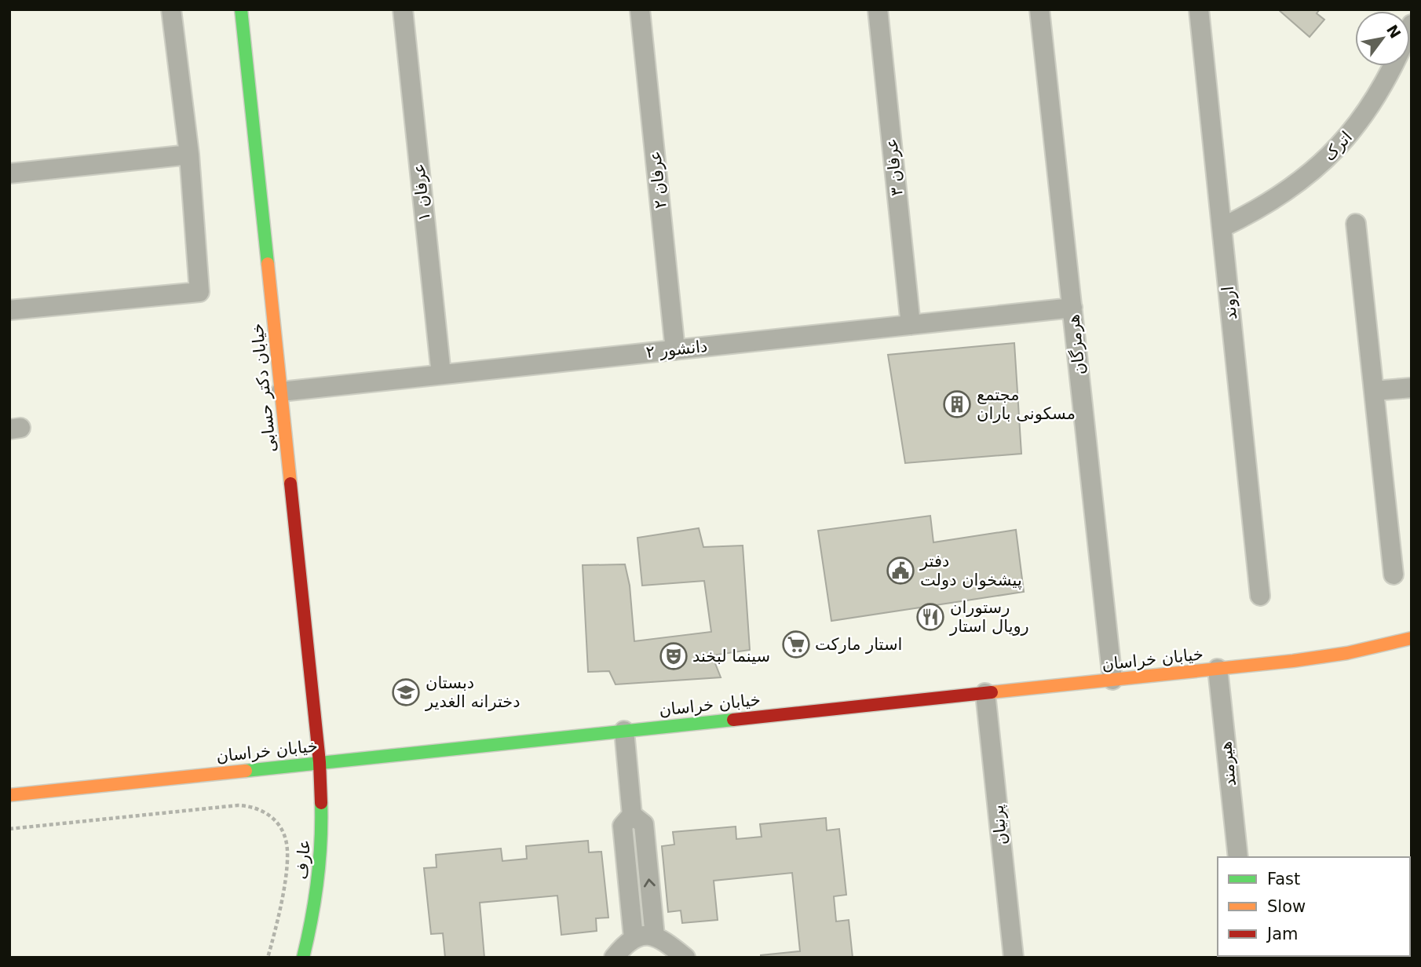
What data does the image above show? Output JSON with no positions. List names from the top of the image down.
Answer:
{
  "streets": {
    "street": [
      "اترک",
      "عرفان ۳",
      "عرفان ۲",
      "عرفان ۱",
      "اروند",
      "هرمزگان",
      "دانشور ۲",
      "خیابان دکتر حسابی",
      "خیابان خراسان",
      "هیرمند",
      "پرنیان",
      "عارف"
    ]
  },
  "crossings": [
    ["اترک", "اروند"],
    ["عرفان ۳", "دانشور ۲"],
    ["عرفان ۲", "دانشور ۲"],
    ["عرفان ۱", "دانشور ۲"],
    ["هرمزگان", "دانشور ۲"],
    ["هرمزگان", "خیابان خراسان"],
    ["دانشور ۲", "خیابان دکتر حسابی"],
    ["خیابان دکتر حسابی", "خیابان خراسان"],
    ["خیابان دکتر حسابی", "عارف"],
    ["خیابان خراسان", "هیرمند"],
    ["خیابان خراسان", "پرنیان"],
    ["خیابان خراسان", "عارف"]
  ],
  "places": {
    "building": ["مجتمع مسکونی باران"],
    "public building": ["دفتر پیشخوان دولت"],
    "restaurant": ["رستوران رویال استار"],
    "supermarket": ["استار مارکت"],
    "theatre": ["سینما لبخند"],
    "school or university": ["دبستان دخترانه الغدیر"]
  },
  "legend": ["Fast", "Slow", "Jam"],
  "north": "top right"
}
